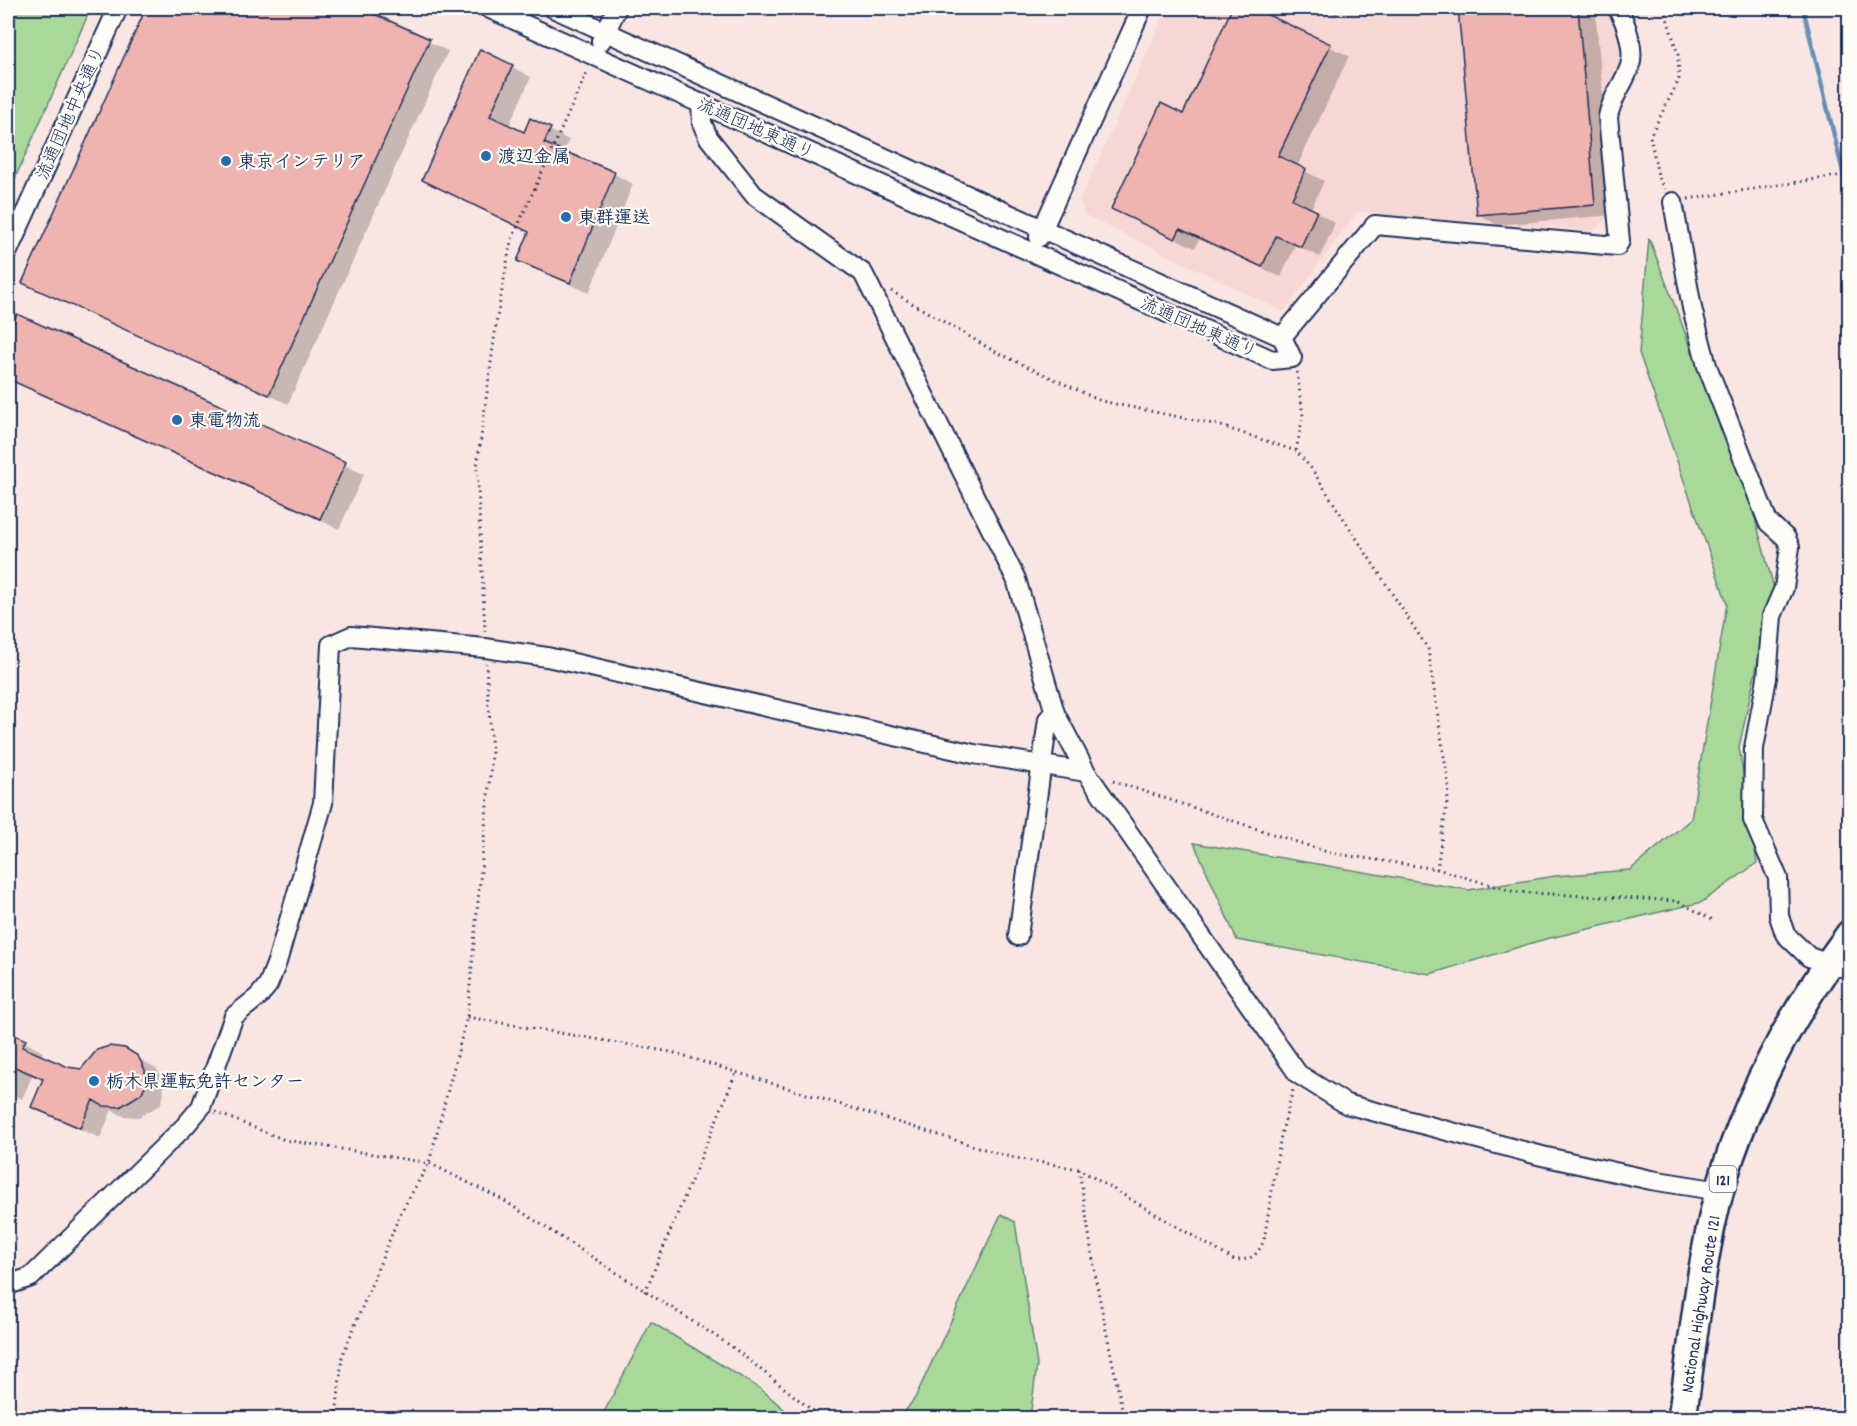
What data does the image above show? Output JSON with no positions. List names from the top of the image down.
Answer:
{
  "streets": {
    "highway": ["121", "National Highway Route 121"],
    "street": ["流通団地中央通り", "流通団地東通り"]
  },
  "places": [
    "渡辺金属",
    "東京インテリア",
    "東群運送",
    "東電物流",
    "栃木県運転免許センター"
  ]
}
